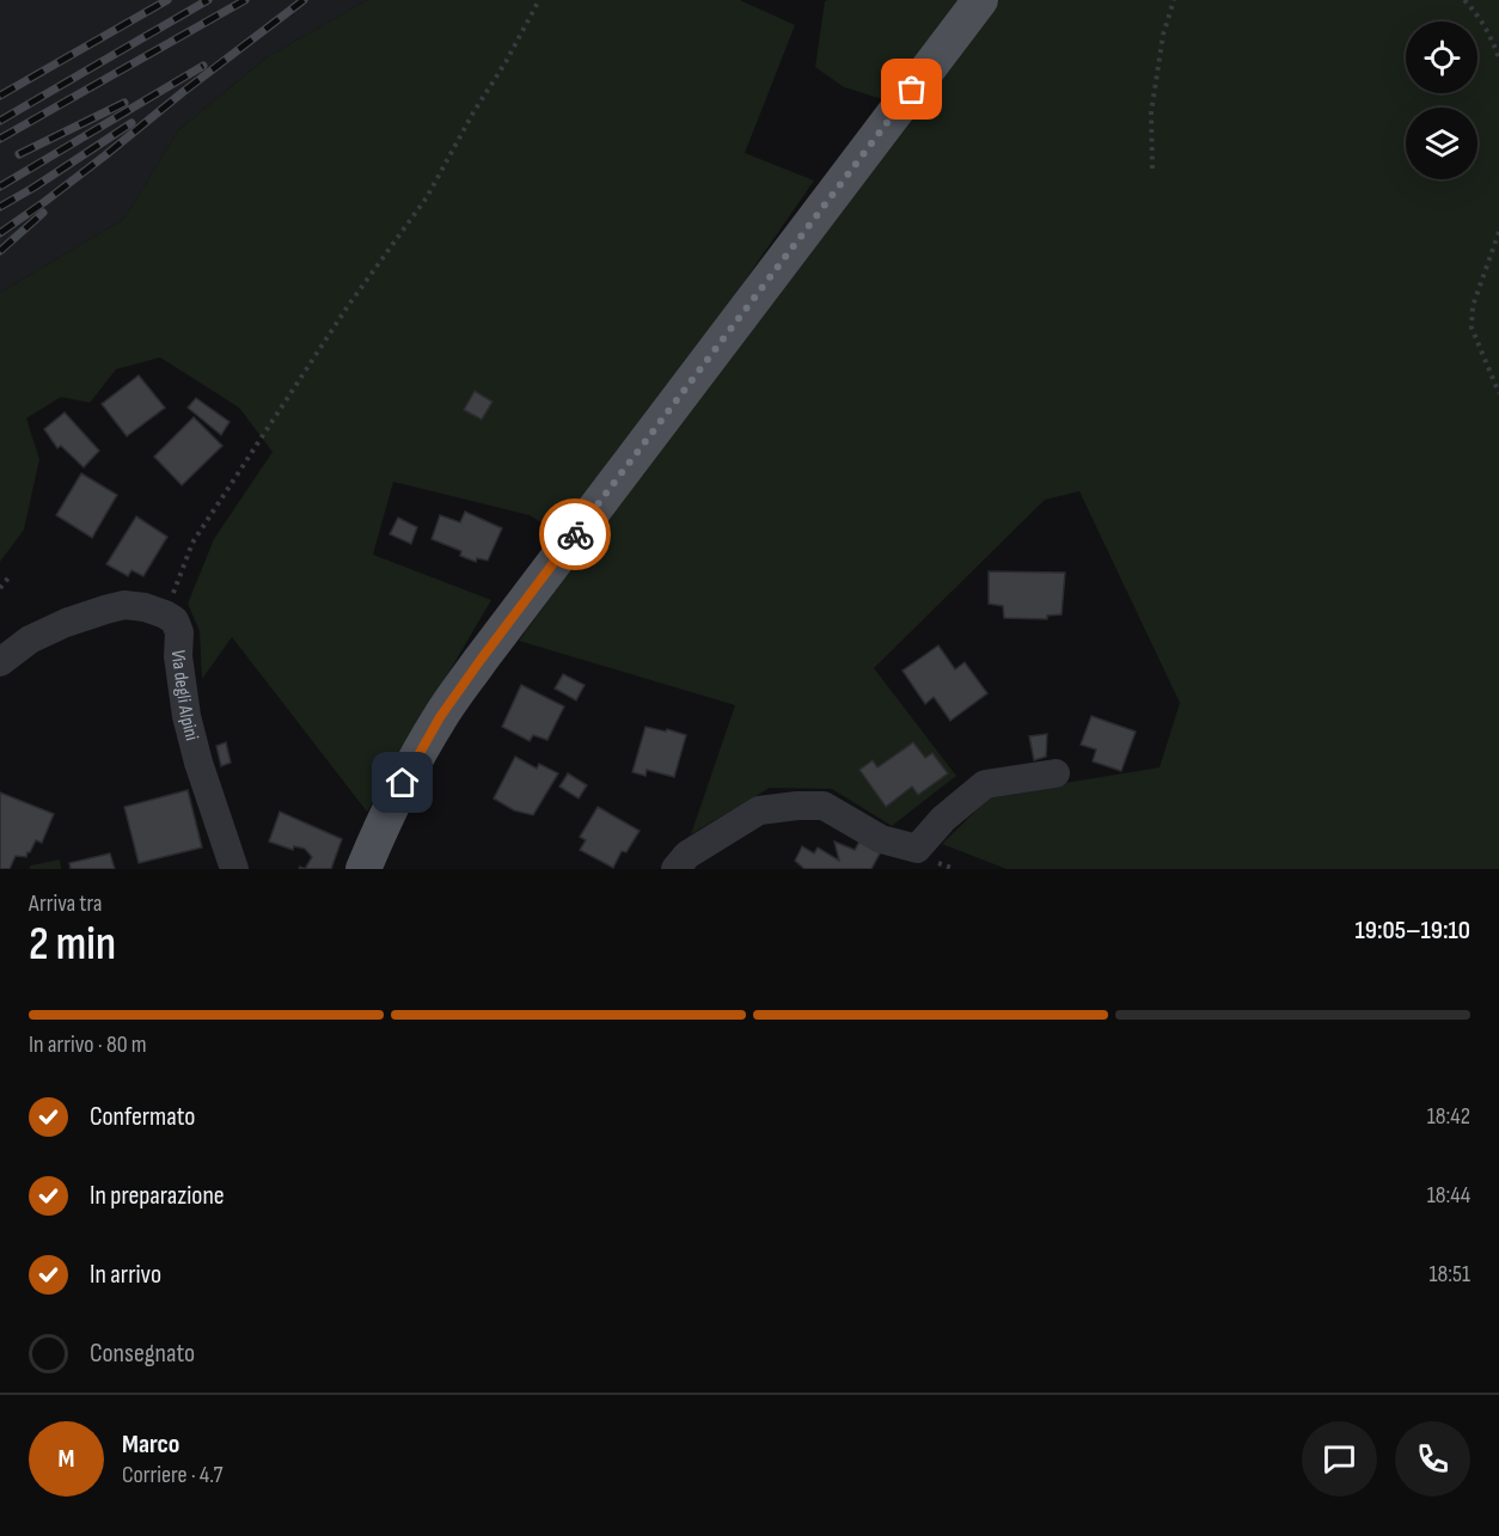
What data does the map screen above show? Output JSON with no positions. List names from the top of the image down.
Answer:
{
  "streets": {
    "street": ["Via degli Alpini"]
  },
  "page": {
    "heading": ["2 min", "Arriva tra", "19:05–19:10"],
    "panel": ["Marco", "Corriere · 4.7"],
    "bar": "In arrivo · 80 m",
    "list": [
      ["Confermato", "18:42"],
      ["In preparazione", "18:44"],
      ["In arrivo", "18:51"],
      "Consegnato"
    ],
    "round": "M"
  }
}
